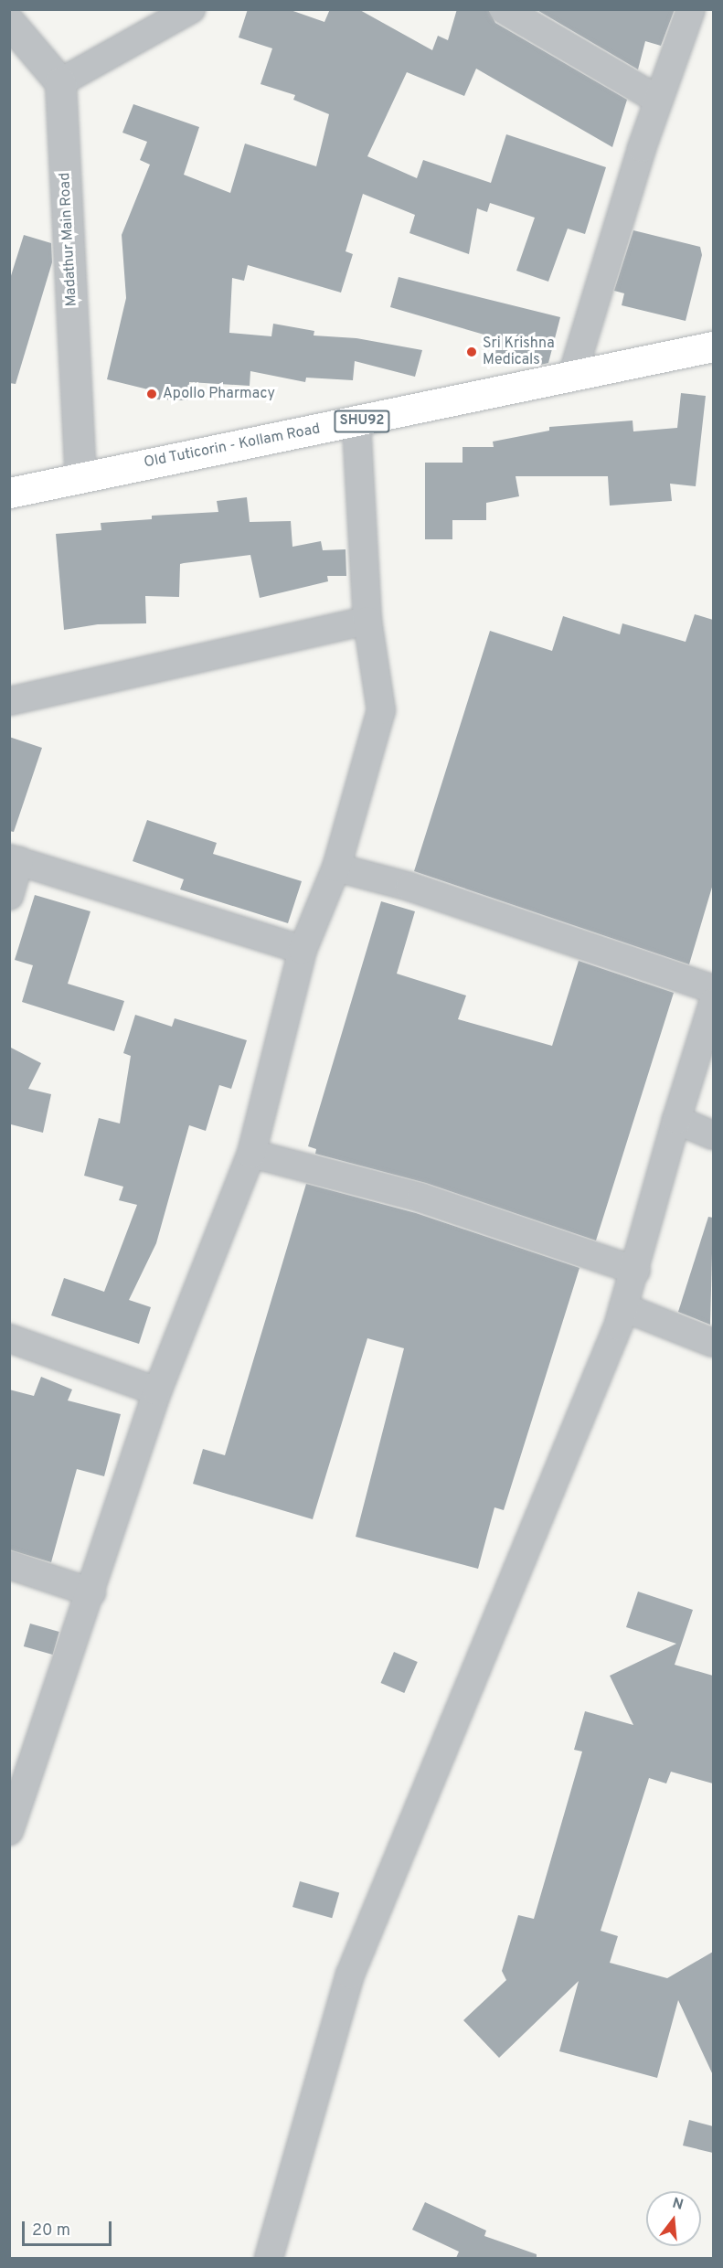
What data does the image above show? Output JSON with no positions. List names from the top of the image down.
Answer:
{
  "streets": {
    "main road": ["SHU92", "Old Tuticorin - Kollam Road"],
    "street": ["Madathur Main Road"]
  },
  "crossings": [
    ["Madathur Main Road", "Old Tuticorin - Kollam Road"]
  ],
  "places": ["Sri Krishna Medicals", "Apollo Pharmacy"],
  "scale_bar": "20 m",
  "north": "top"
}
